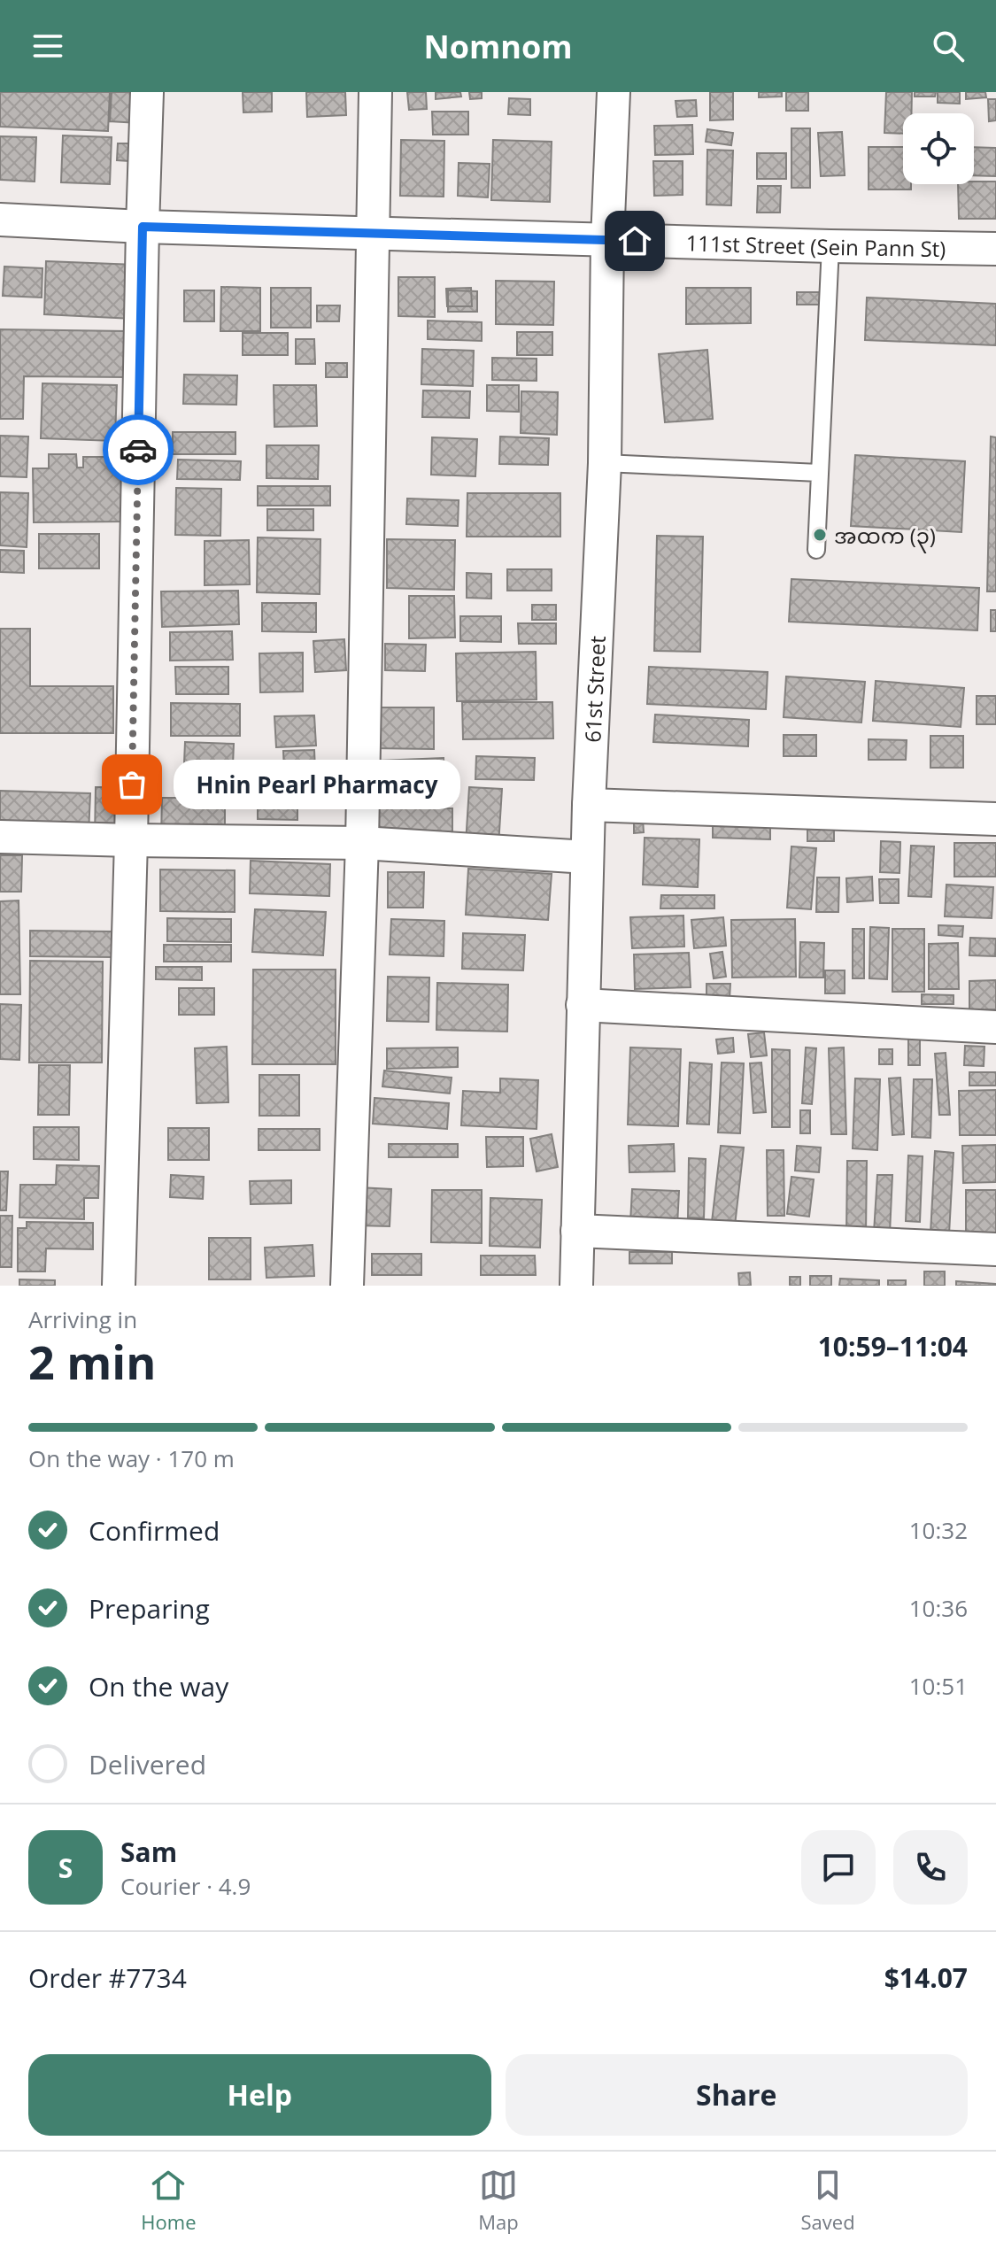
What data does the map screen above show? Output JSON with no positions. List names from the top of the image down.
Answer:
{
  "streets": {
    "street": ["111st Street (Sein Pann St)", "61st Street"]
  },
  "crossings": [
    ["111st Street (Sein Pann St)", "61st Street"]
  ],
  "places": ["အထက (၃)", "Hnin Pearl Pharmacy"],
  "page": {
    "header": "Nomnom",
    "bubble": "Hnin Pearl Pharmacy",
    "heading": ["2 min", "Arriving in", "10:59–11:04"],
    "panel": [
      "Sam",
      "Courier · 4.9",
      "Order #7734",
      "$14.07"
    ],
    "bar": "On the way · 170 m",
    "list": [
      ["Confirmed", "10:32"],
      ["Preparing", "10:36"],
      ["On the way", "10:51"],
      "Delivered"
    ],
    "round": "S",
    "buttons": ["Help", "Share"],
    "tabs": ["Home", "Map", "Saved"]
  }
}
